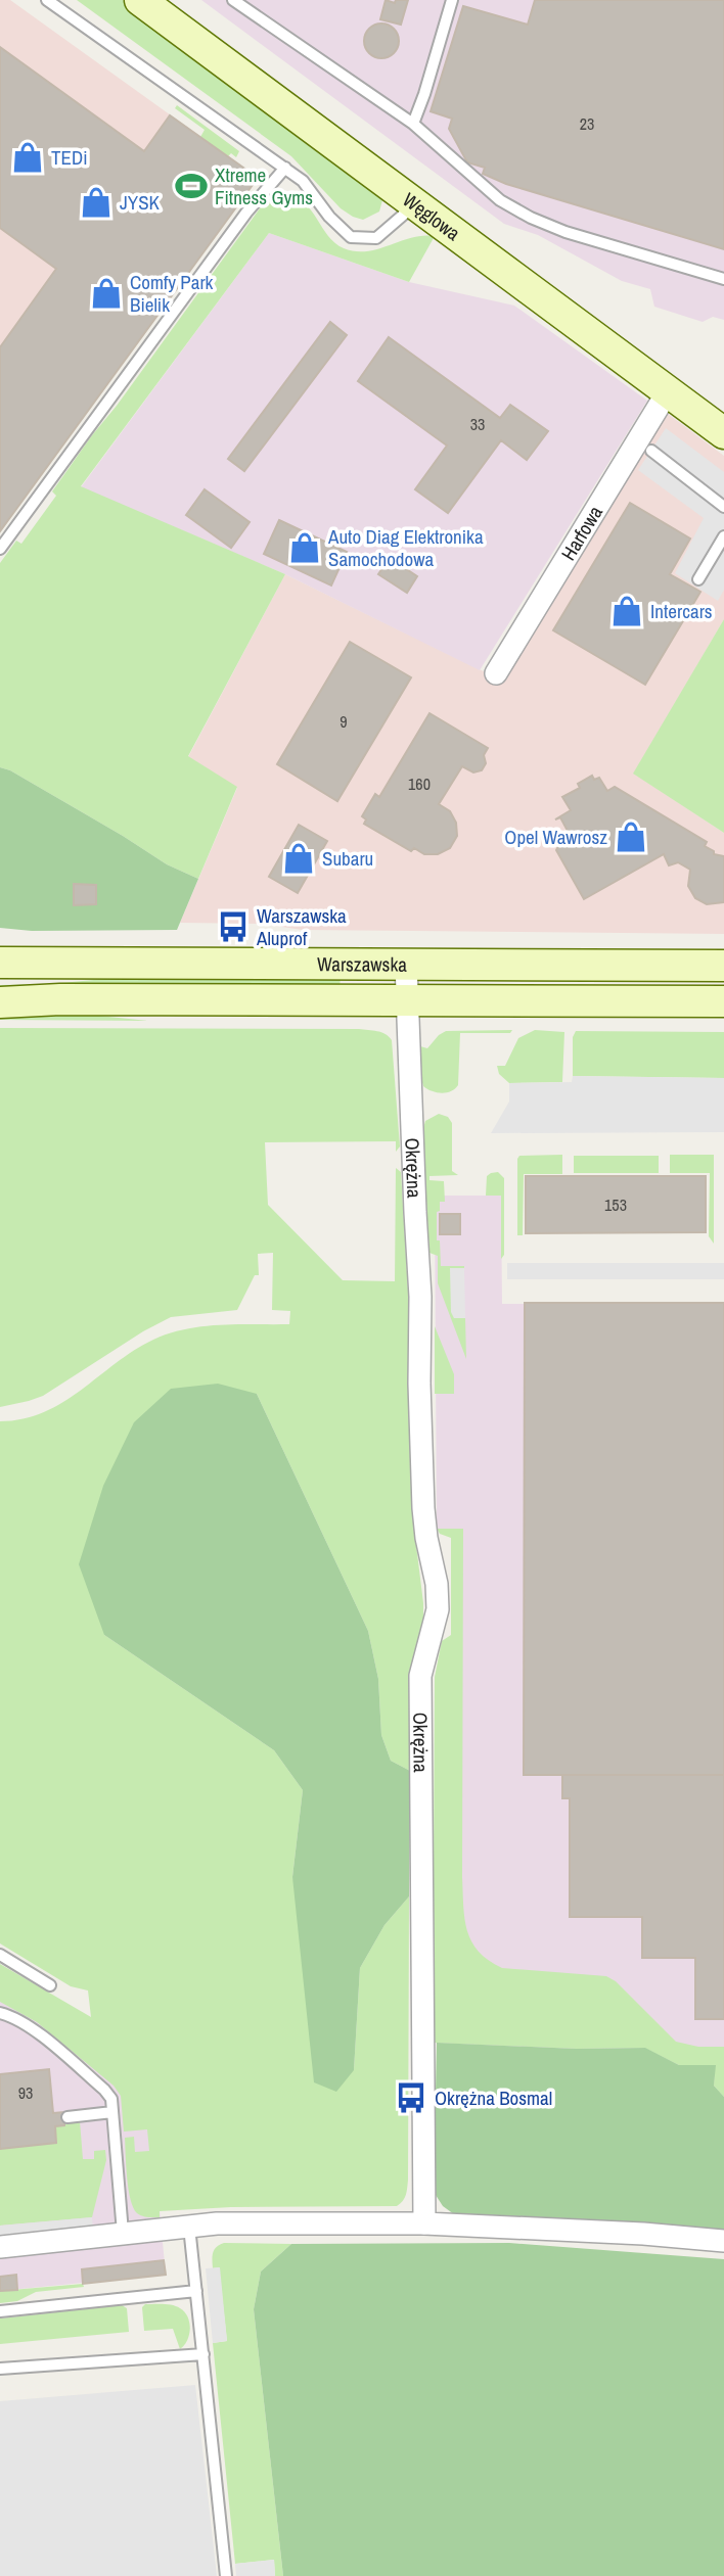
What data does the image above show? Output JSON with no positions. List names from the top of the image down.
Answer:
{
  "streets": {
    "main road": ["Węglowa", "Warszawska"],
    "street": ["Harfowa", "Okrężna"]
  },
  "crossings": [
    ["Węglowa", "Harfowa"],
    ["Warszawska", "Okrężna"]
  ],
  "places": {
    "shop": [
      "TEDi",
      "JYSK",
      "Comfy Park Bielik",
      "Auto Diag Elektronika Samochodowa",
      "Intercars",
      "Opel Wawrosz",
      "Subaru"
    ],
    "sports": ["Xtreme Fitness Gyms"],
    "bus stop": ["Warszawska Aluprof", "Okrężna Bosmal"]
  },
  "house_numbers": [
    "23",
    "33",
    "9",
    "160",
    "153",
    "93"
  ]
}
